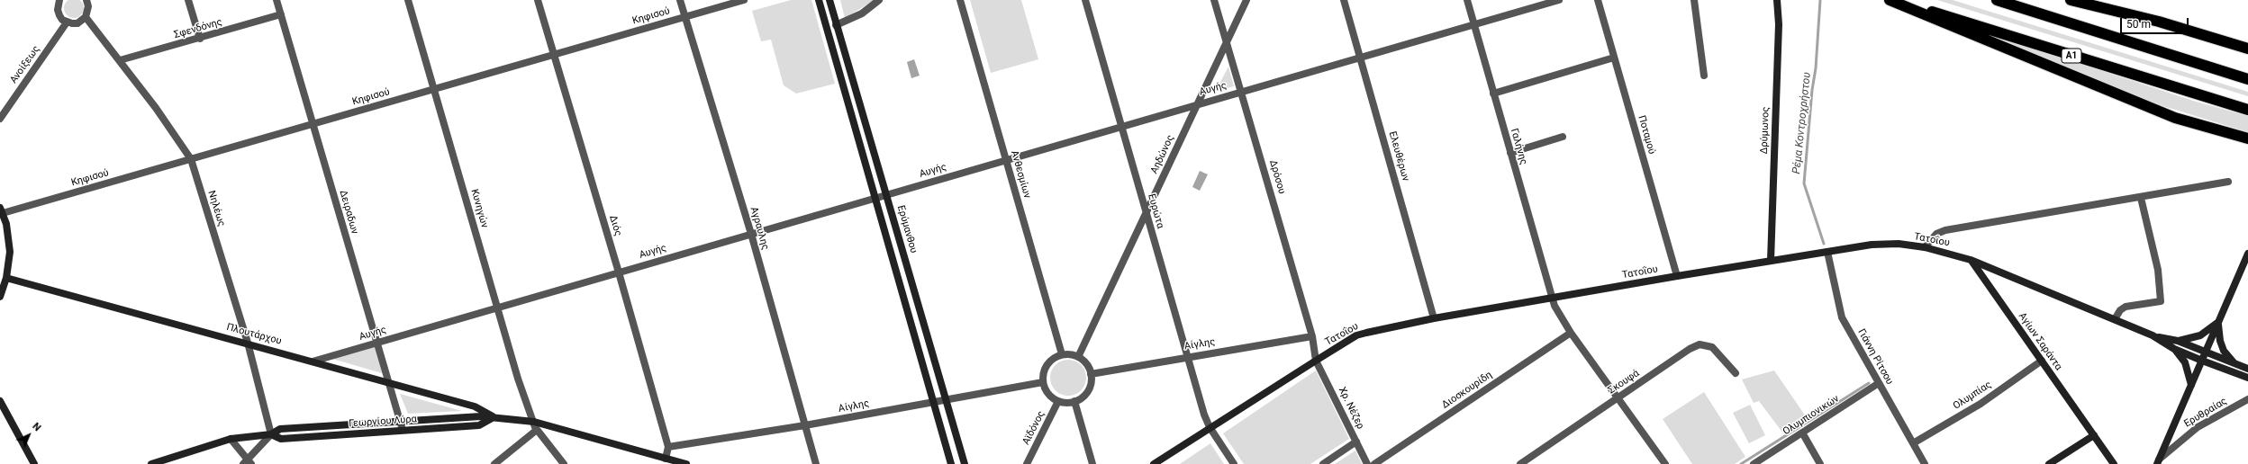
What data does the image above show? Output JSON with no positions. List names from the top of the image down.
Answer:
{
  "streets": {
    "highway": ["Α1"],
    "main road": [
      "Δρύμωνος",
      "Ερύμανθου",
      "Τατοΐου",
      "Πλουτάρχου",
      "Αγίων Σαράντα",
      "Ερυθραίας",
      "Γεωργίου Λύρα"
    ],
    "street": [
      "Κηφισού",
      "Σφενδόνης",
      "Ανοίξεως",
      "Αυγής",
      "Ποταμού",
      "Γαλήνης",
      "Αηδώνος",
      "Ελευθέρων",
      "Ανθεσμίων",
      "Δρόσου",
      "Νηλέως",
      "Κυνηγών",
      "Ευρώτα",
      "Δειραδων",
      "Διός",
      "Αγραυλης",
      "Αίγλης",
      "Γιάννη Ρίτσου",
      "Σκουφά",
      "Διοσκουρίδη",
      "Ολυμπίας",
      "Χρ. Νέζερ",
      "Ολυμπιονικών",
      "Αϊδόνος"
    ]
  },
  "crossings": [
    ["Κηφισού", "Νηλέως"],
    ["Κηφισού", "Κυνηγών"],
    ["Κηφισού", "Δειραδων"],
    ["Κηφισού", "Διός"],
    ["Κηφισού", "Αγραυλης"],
    ["Σφενδόνης", "Νηλέως"],
    ["Σφενδόνης", "Δειραδων"],
    ["Αυγής", "Γαλήνης"],
    ["Αυγής", "Αηδώνος"],
    ["Αυγής", "Ελευθέρων"],
    ["Αυγής", "Ανθεσμίων"],
    ["Αυγής", "Δρόσου"],
    ["Αυγής", "Κυνηγών"],
    ["Αυγής", "Ευρώτα"],
    ["Αυγής", "Δειραδων"],
    ["Αυγής", "Διός"],
    ["Αυγής", "Αγραυλης"],
    ["Αυγής", "Ερύμανθου"],
    ["Αυγής", "Πλουτάρχου"],
    ["Δρύμωνος", "Τατοΐου"],
    ["Ποταμού", "Τατοΐου"],
    ["Γαλήνης", "Τατοΐου"],
    ["Γαλήνης", "Σκουφά"],
    ["Γαλήνης", "Διοσκουρίδη"],
    ["Αηδώνος", "Ανθεσμίων"],
    ["Αηδώνος", "Δρόσου"],
    ["Αηδώνος", "Ευρώτα"],
    ["Αηδώνος", "Αίγλης"],
    ["Αηδώνος", "Αϊδόνος"],
    ["Ελευθέρων", "Τατοΐου"],
    ["Ανθεσμίων", "Αίγλης"],
    ["Ανθεσμίων", "Αϊδόνος"],
    ["Δρόσου", "Τατοΐου"],
    ["Δρόσου", "Αίγλης"],
    ["Δρόσου", "Χρ. Νέζερ"],
    ["Νηλέως", "Πλουτάρχου"],
    ["Νηλέως", "Γεωργίου Λύρα"],
    ["Κυνηγών", "Γεωργίου Λύρα"],
    ["Ευρώτα", "Τατοΐου"],
    ["Ευρώτα", "Αίγλης"],
    ["Δειραδων", "Πλουτάρχου"],
    ["Δειραδων", "Γεωργίου Λύρα"],
    ["Διός", "Αίγλης"],
    ["Διός", "Γεωργίου Λύρα"],
    ["Αγραυλης", "Αίγλης"],
    ["Ερύμανθου", "Αίγλης"],
    ["Τατοΐου", "Αγίων Σαράντα"],
    ["Τατοΐου", "Γιάννη Ρίτσου"],
    ["Τατοΐου", "Χρ. Νέζερ"],
    ["Τατοΐου", "Ερυθραίας"],
    ["Πλουτάρχου", "Γεωργίου Λύρα"],
    ["Αγίων Σαράντα", "Ολυμπίας"],
    ["Αίγλης", "Αϊδόνος"],
    ["Γιάννη Ρίτσου", "Ολυμπίας"],
    ["Γιάννη Ρίτσου", "Ολυμπιονικών"]
  ],
  "water": ["Ρέμα Κοντροχρήστου"],
  "scale_bar": "50 m",
  "north": "top right"
}
